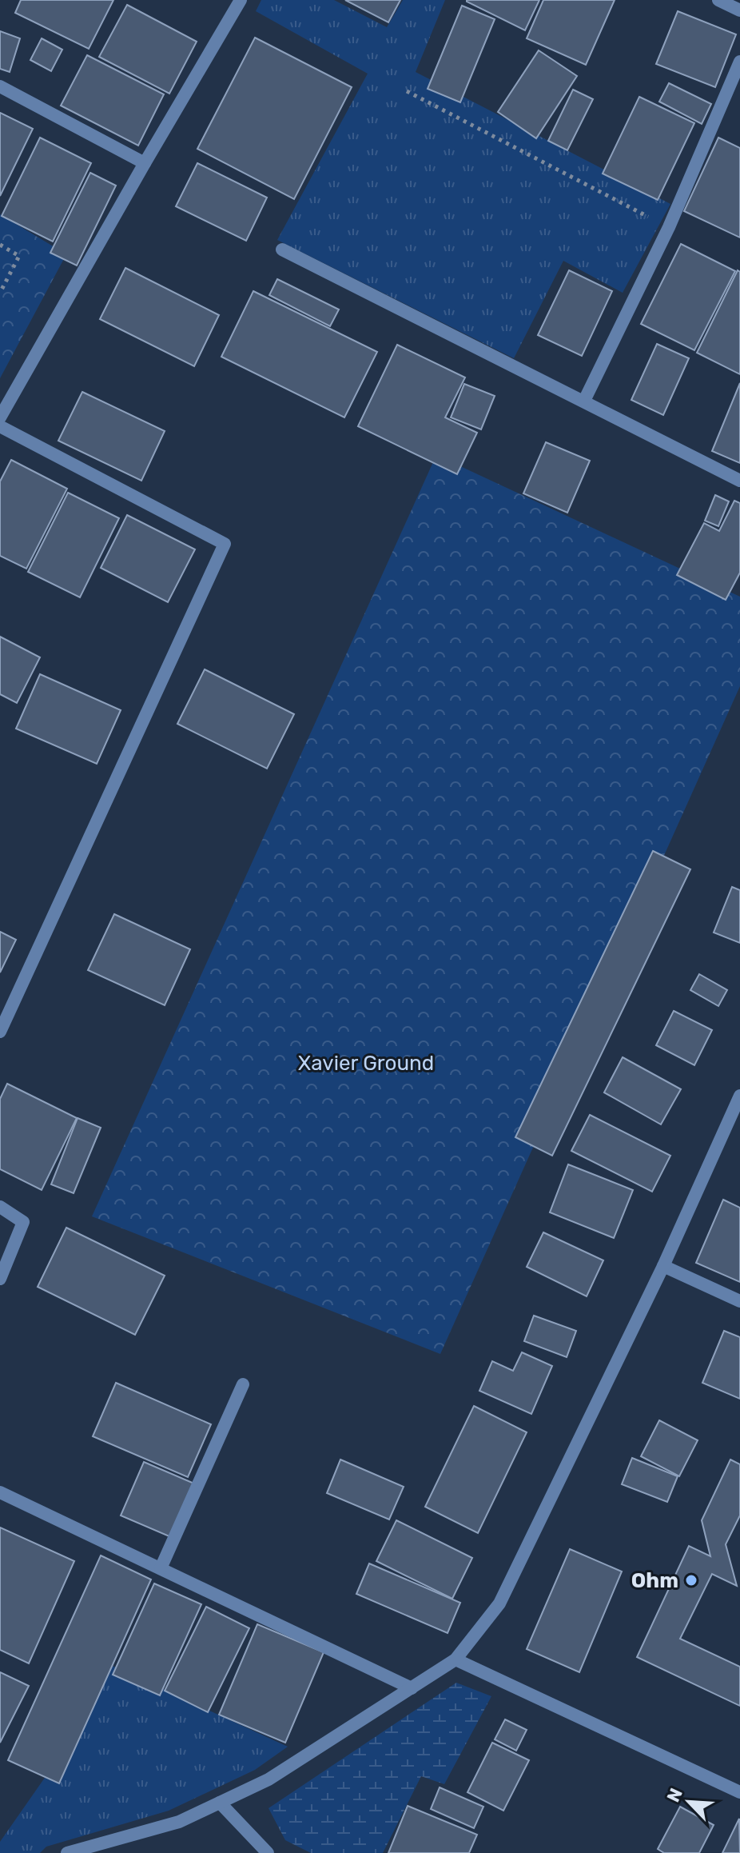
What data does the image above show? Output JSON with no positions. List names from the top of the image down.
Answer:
{
  "parks": ["Xavier Ground"],
  "places": ["Ohm"],
  "north": "top left"
}
